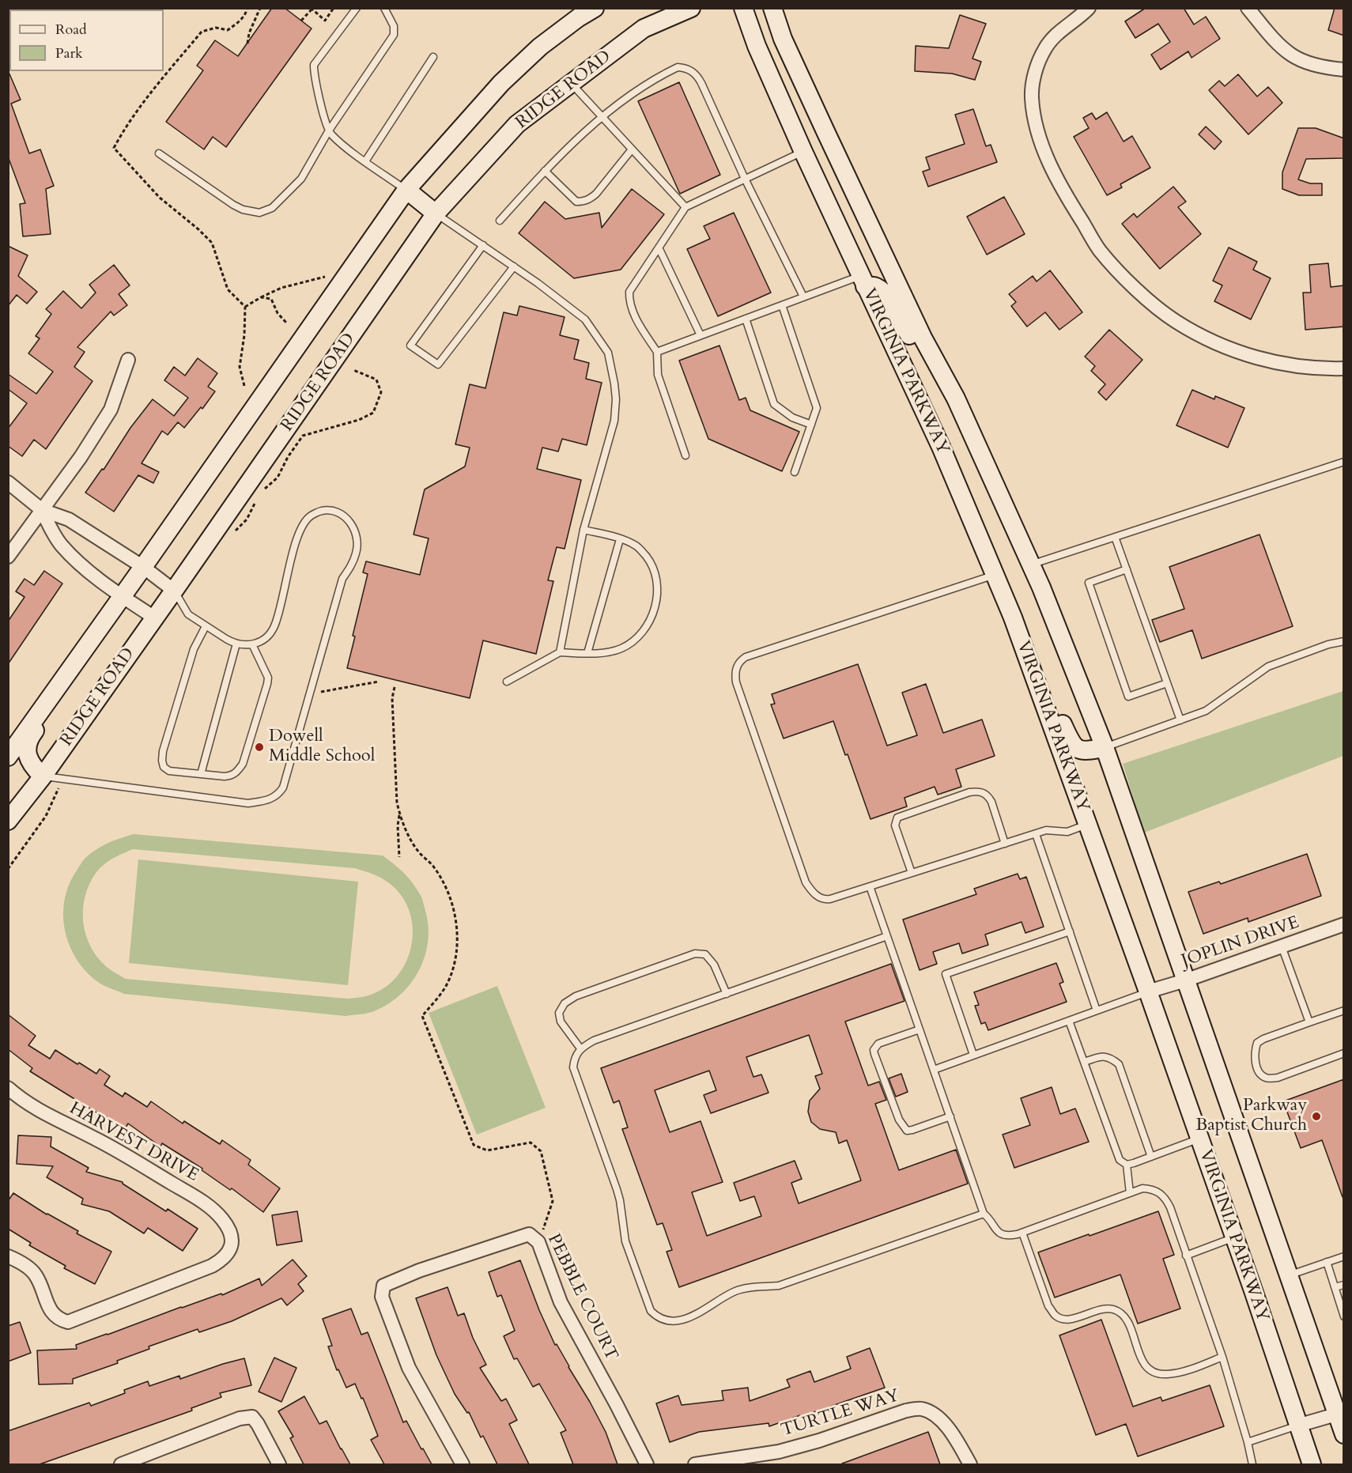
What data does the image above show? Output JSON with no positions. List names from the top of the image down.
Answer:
{
  "streets": {
    "main road": ["RIDGE ROAD", "VIRGINIA PARKWAY"],
    "street": [
      "JOPLIN DRIVE",
      "HARVEST DRIVE",
      "PEBBLE COURT",
      "TURTLE WAY"
    ]
  },
  "crossings": [
    ["VIRGINIA PARKWAY", "JOPLIN DRIVE"]
  ],
  "places": ["Dowell Middle School", "Parkway Baptist Church"],
  "legend": ["Road", "Park"]
}
